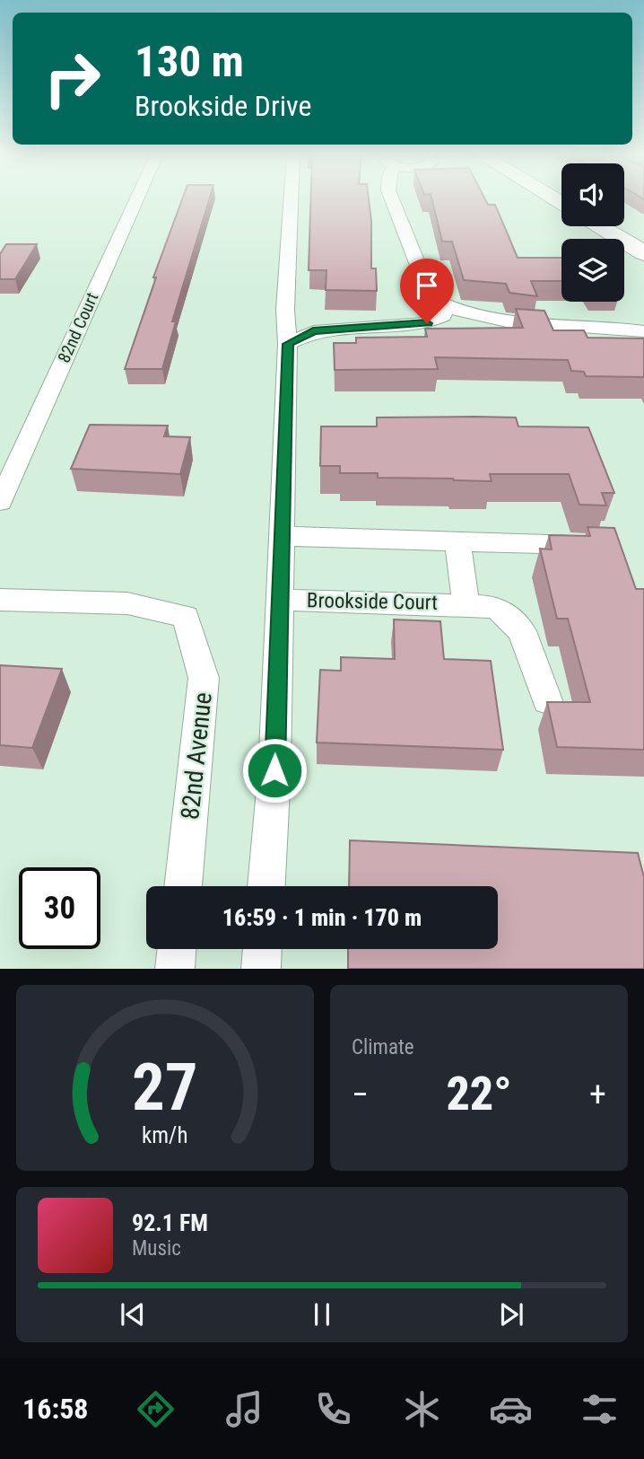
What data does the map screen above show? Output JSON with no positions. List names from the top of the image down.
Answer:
{
  "streets": {
    "street": ["82nd Court", "Brookside Court", "82nd Avenue"]
  },
  "page": {
    "turn": ["130 m", "Brookside Drive"],
    "limit": "30",
    "trip": "16:59 · 1 min · 170 m",
    "tile": "Climate",
    "heat": ["−", "22°", "+"],
    "song": ["92.1 FM", "Music"],
    "tabs": "16:58",
    "gauge": ["27", "km/h"]
  }
}
